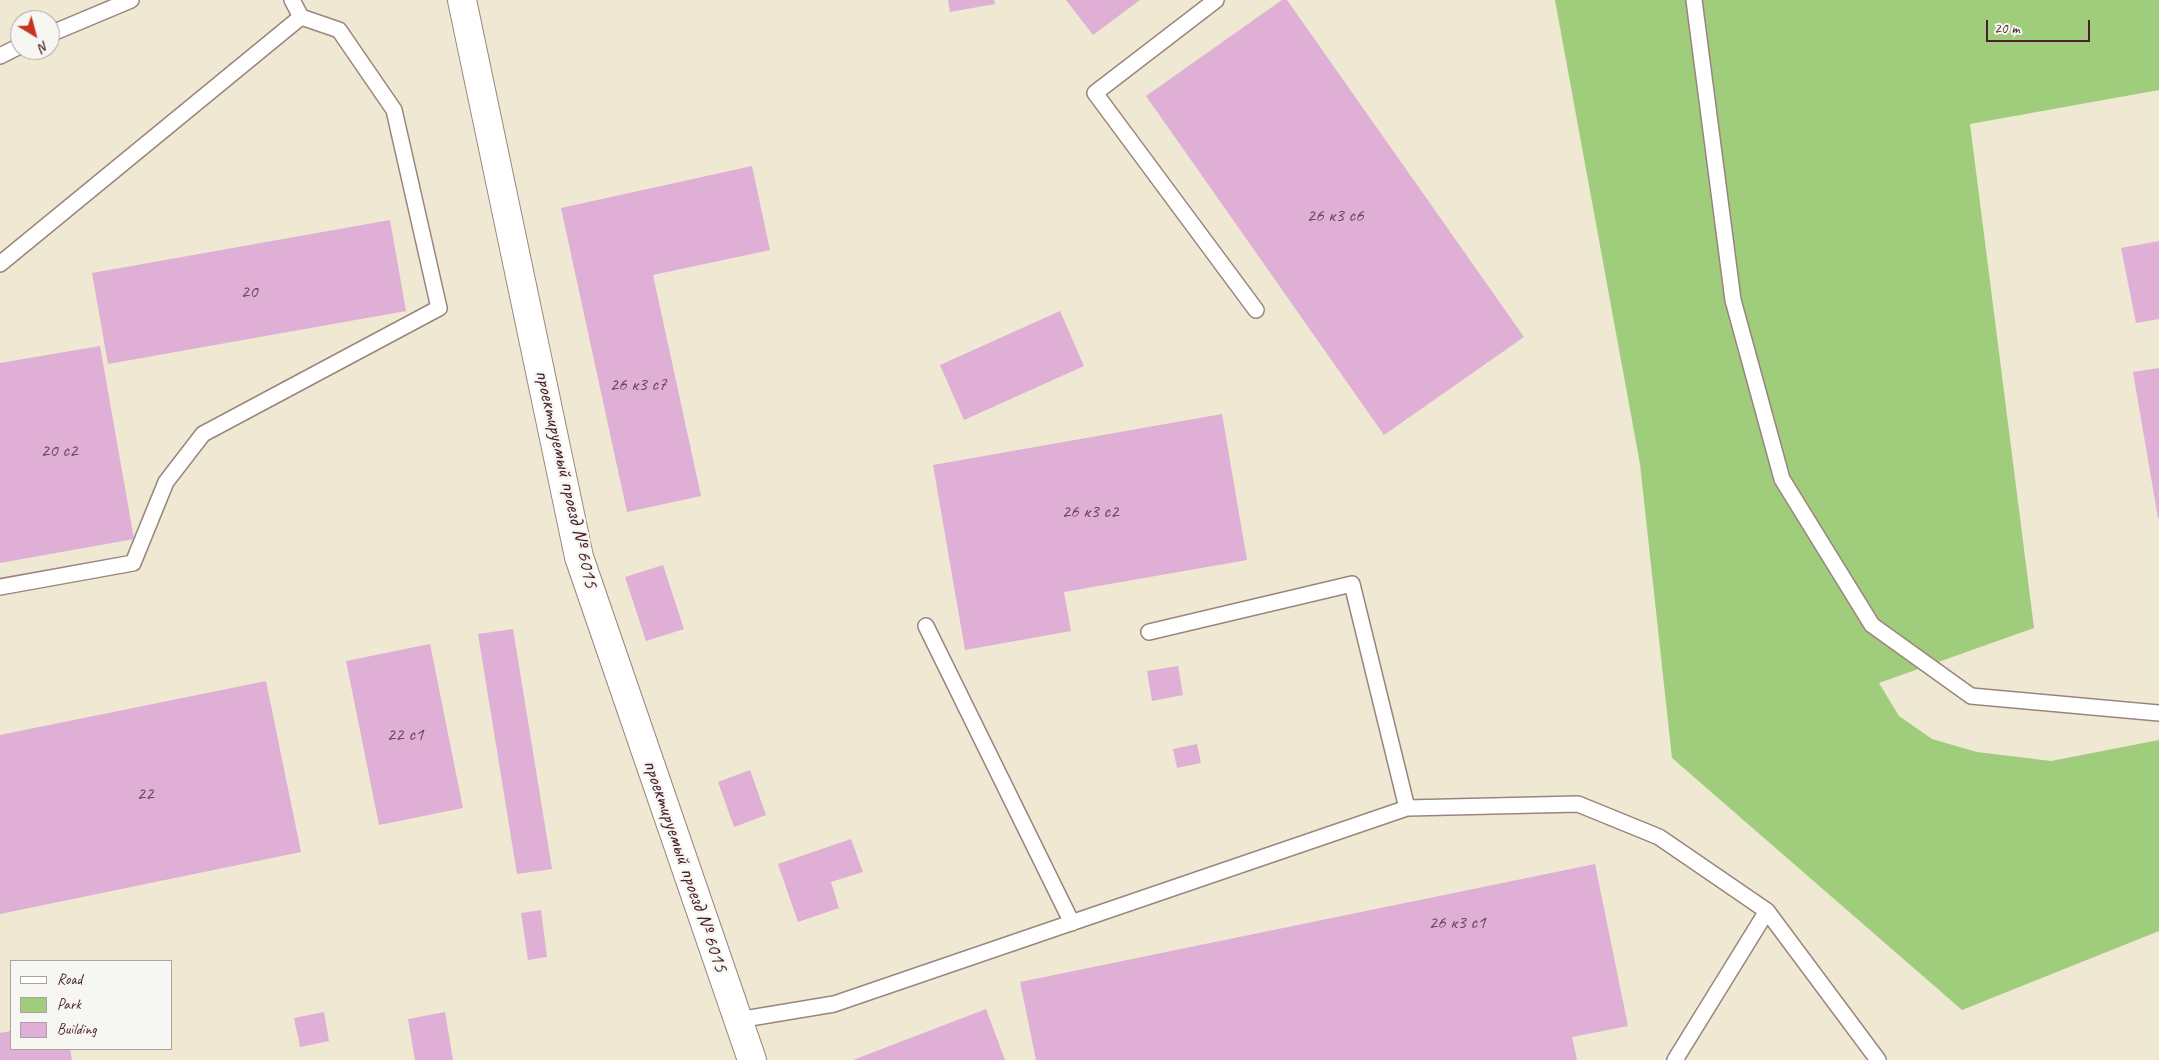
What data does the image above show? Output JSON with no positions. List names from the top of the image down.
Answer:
{
  "streets": {
    "street": ["проектируемый проезд № 6015"]
  },
  "house_numbers": [
    "26 к3 с6",
    "20",
    "26 к3 с7",
    "20 с2",
    "26 к3 с2",
    "22 с1",
    "22",
    "26 к3 с1"
  ],
  "legend": ["Road", "Park", "Building"],
  "scale_bar": "20 m",
  "north": "bottom right"
}
